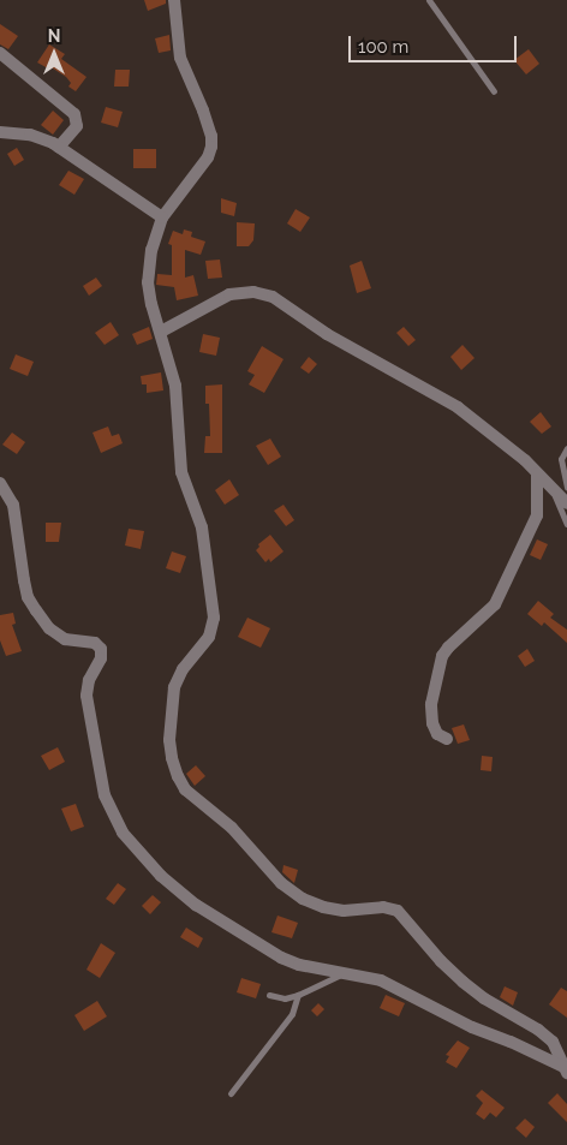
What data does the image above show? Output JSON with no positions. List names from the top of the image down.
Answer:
{
  "scale_bar": "100 m",
  "north": "top"
}
